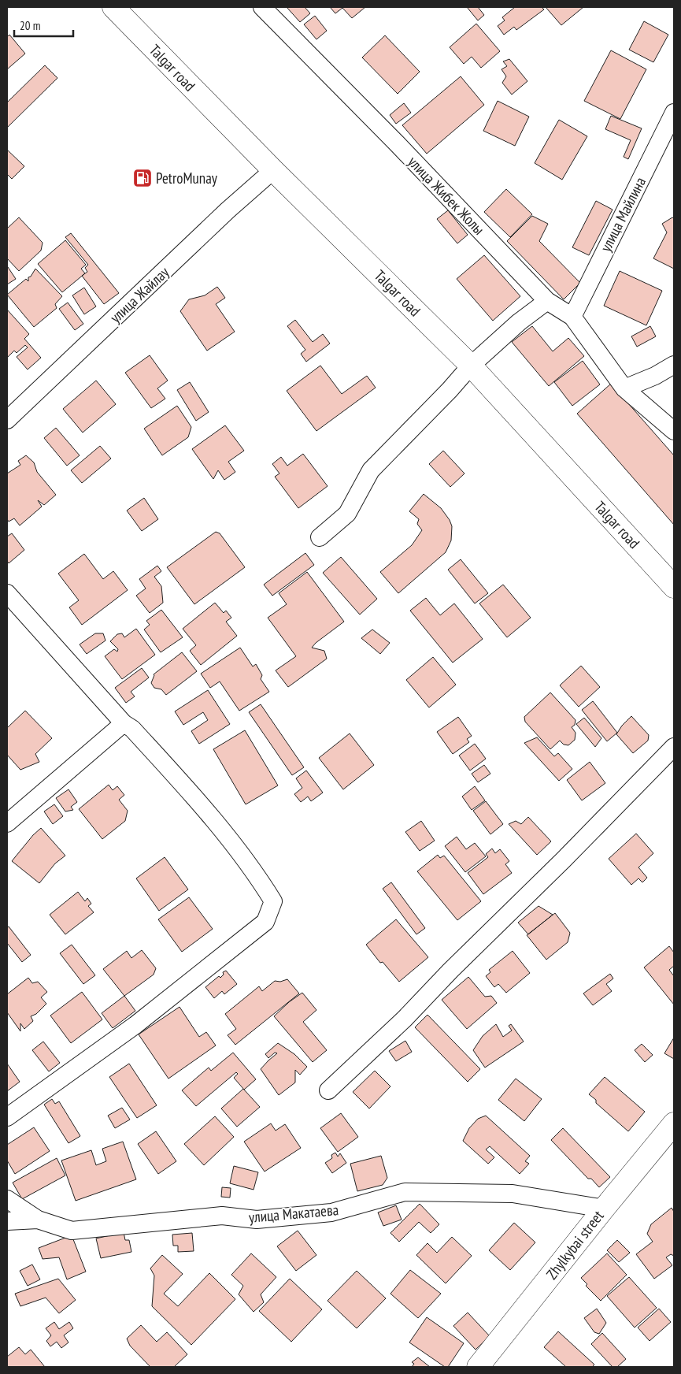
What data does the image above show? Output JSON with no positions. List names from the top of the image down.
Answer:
{
  "streets": {
    "main road": ["Talgar road", "Zhylkybai street"],
    "street": [
      "улица Жибек Жолы",
      "улица Майлина",
      "улица Жайлау",
      "улица Макатаева"
    ]
  },
  "crossings": [
    ["Talgar road", "улица Жайлау"],
    ["улица Жибек Жолы", "улица Майлина"],
    ["улица Макатаева", "Zhylkybai street"]
  ],
  "places": {
    "fuel station": ["PetroMunay"]
  },
  "scale_bar": "20 m"
}
